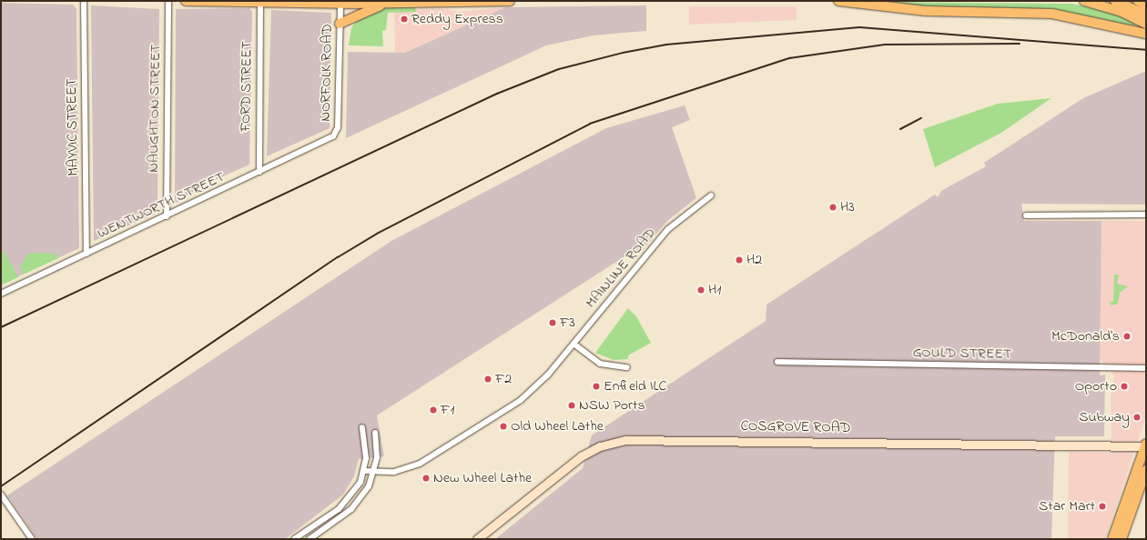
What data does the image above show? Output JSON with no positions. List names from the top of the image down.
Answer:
{
  "streets": {
    "main road": ["COSGROVE ROAD"],
    "street": [
      "NORFOLK ROAD",
      "FORD STREET",
      "NAUGHTON STREET",
      "MAYVIC STREET",
      "WENTWORTH STREET",
      "MAINLINE ROAD",
      "GOULD STREET"
    ]
  },
  "crossings": [
    ["NORFOLK ROAD", "WENTWORTH STREET"],
    ["FORD STREET", "WENTWORTH STREET"],
    ["NAUGHTON STREET", "WENTWORTH STREET"],
    ["MAYVIC STREET", "WENTWORTH STREET"]
  ],
  "places": [
    "Reddy Express",
    "H3",
    "H2",
    "H1",
    "F3",
    "McDonald's",
    "F2",
    "Enfield ILC",
    "Oporto",
    "NSW Ports",
    "F1",
    "Subway",
    "Old Wheel Lathe",
    "New Wheel Lathe",
    "Star Mart"
  ]
}
